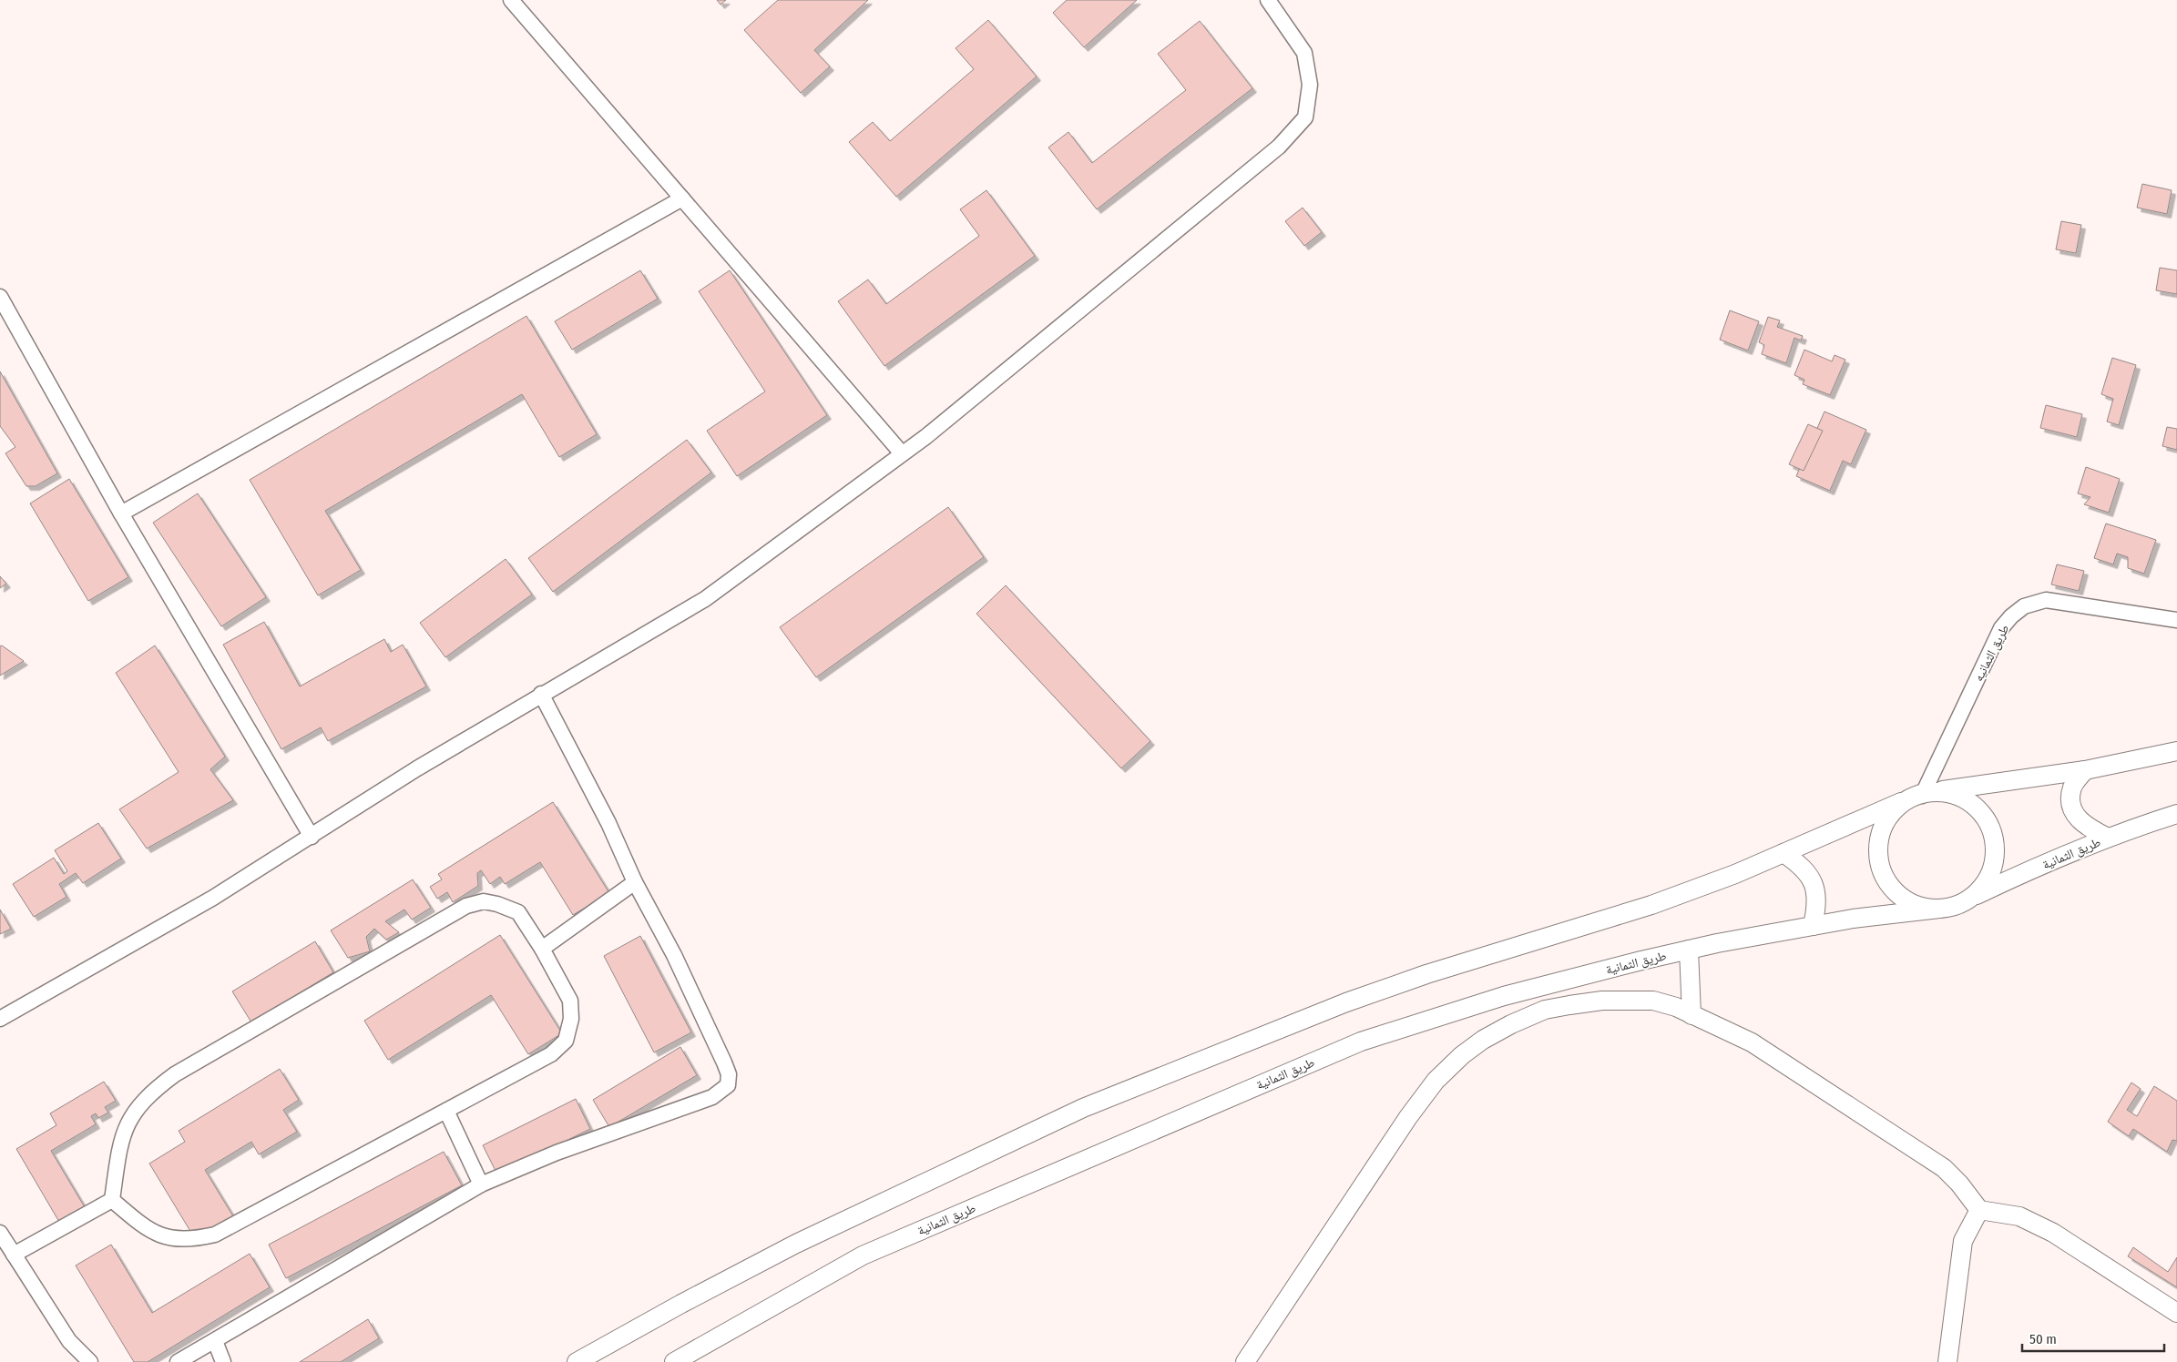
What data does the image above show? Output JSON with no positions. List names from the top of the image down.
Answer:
{
  "streets": {
    "street": ["طريق الثمانيه", "طريق الثمانية"]
  },
  "crossings": [
    ["طريق الثمانيه", "طريق الثمانية"]
  ],
  "scale_bar": "50 m"
}
